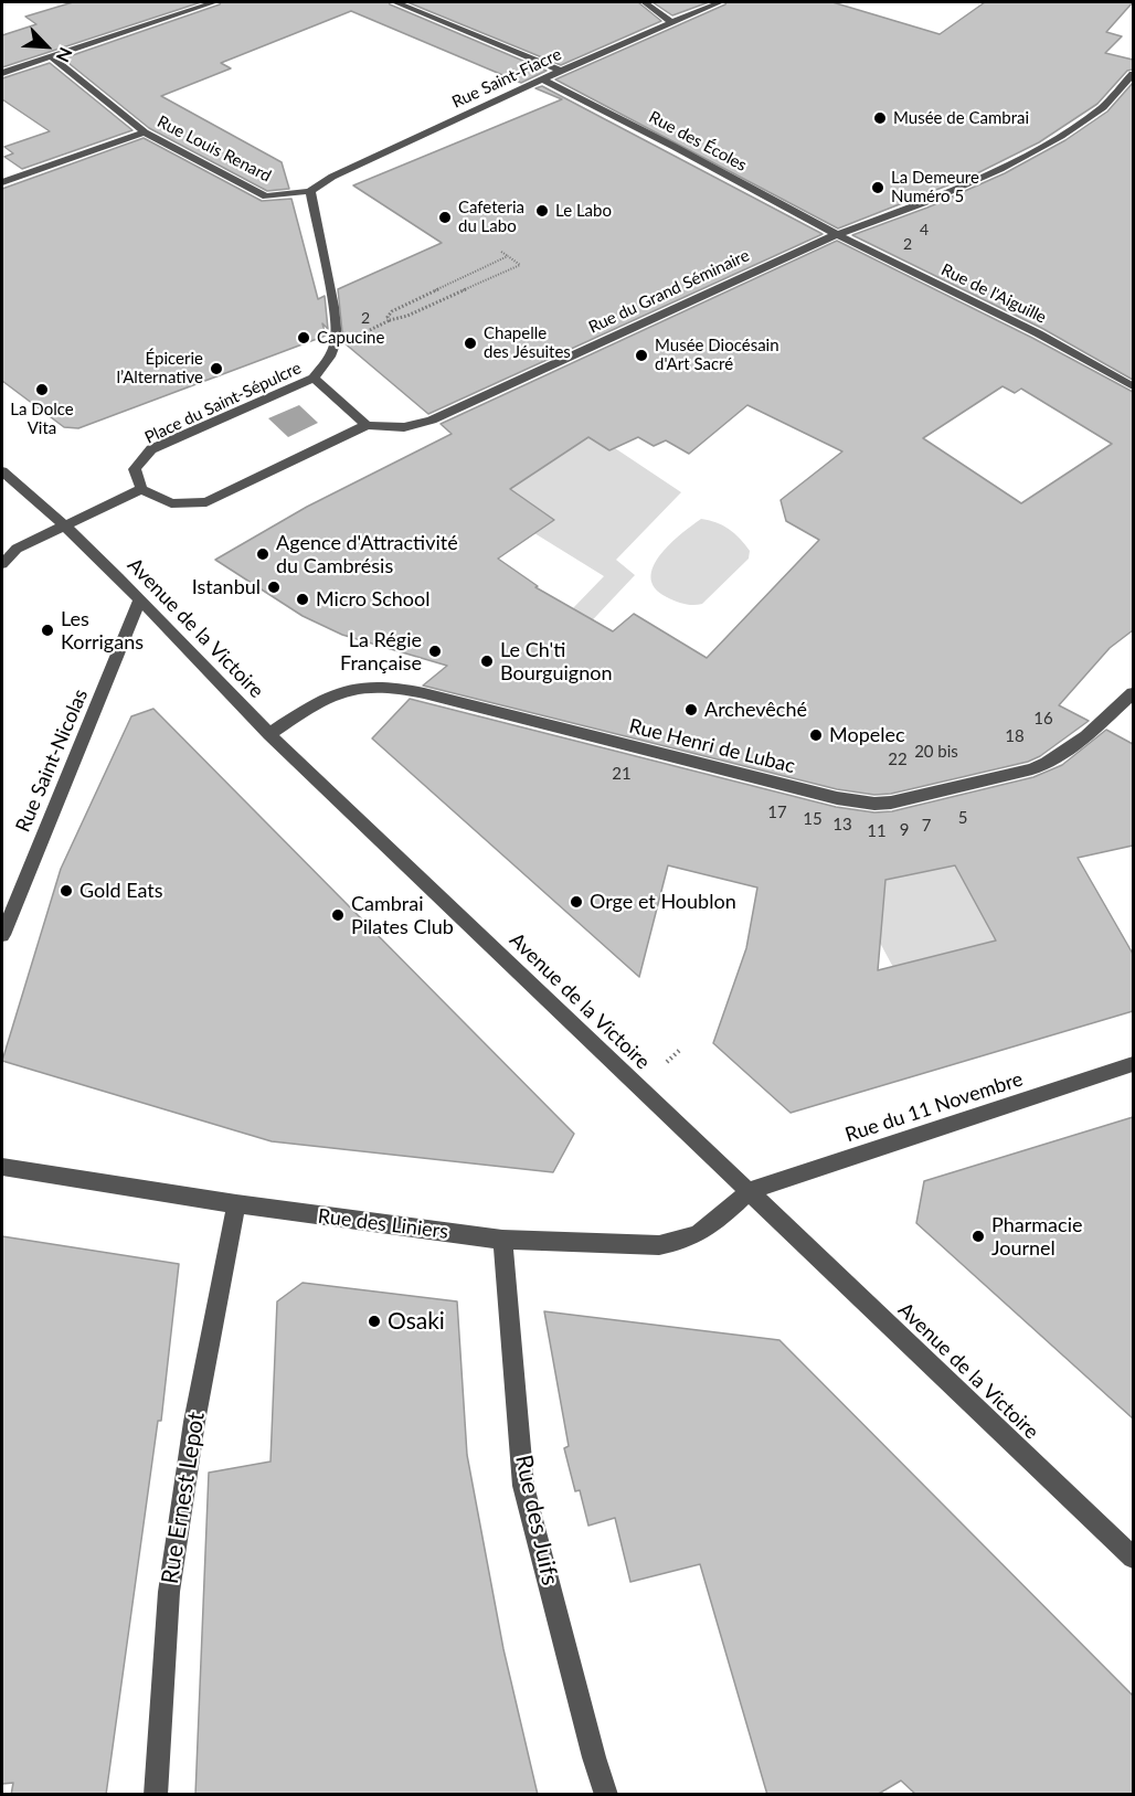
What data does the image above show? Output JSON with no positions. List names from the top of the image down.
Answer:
{
  "streets": {
    "street": [
      "Rue Saint-Fiacre",
      "Rue des Écoles",
      "Rue Louis Renard",
      "Rue du Grand Séminaire",
      "Rue de l'Aiguille",
      "Place du Saint-Sépulcre",
      "Avenue de la Victoire",
      "Rue Henri de Lubac",
      "Rue Saint-Nicolas",
      "Rue du 11 Novembre",
      "Rue des Liniers",
      "Rue Ernest Lepot",
      "Rue des Juifs"
    ]
  },
  "crossings": [
    ["Rue Saint-Fiacre", "Rue des Écoles"],
    ["Rue Saint-Fiacre", "Rue Louis Renard"],
    ["Rue des Écoles", "Rue du Grand Séminaire"],
    ["Rue des Écoles", "Rue de l'Aiguille"],
    ["Rue du Grand Séminaire", "Rue de l'Aiguille"],
    ["Rue du Grand Séminaire", "Place du Saint-Sépulcre"],
    ["Avenue de la Victoire", "Rue Henri de Lubac"],
    ["Avenue de la Victoire", "Rue Saint-Nicolas"],
    ["Avenue de la Victoire", "Rue du 11 Novembre"],
    ["Avenue de la Victoire", "Rue des Liniers"],
    ["Rue du 11 Novembre", "Rue des Liniers"],
    ["Rue des Liniers", "Rue Ernest Lepot"],
    ["Rue des Liniers", "Rue des Juifs"]
  ],
  "places": [
    "Musée de Cambrai",
    "La Demeure Numéro 5",
    "Le Labo",
    "Cafeteria du Labo",
    "Capucine",
    "Chapelle des Jésuites",
    "Musée Diocésain d'Art Sacré",
    "Épicerie l’Alternative",
    "La Dolce Vita",
    "Agence d'Attractivité du Cambrésis",
    "Istanbul",
    "Micro School",
    "Les Korrigans",
    "La Régie Française",
    "Le Ch'ti Bourguignon",
    "Archevêché",
    "Mopelec",
    "Gold Eats",
    "Orge et Houblon",
    "Cambrai Pilates Club",
    "Pharmacie Journel",
    "Osaki"
  ],
  "house_numbers": [
    "4",
    "2",
    "2",
    "16",
    "18",
    "20 bis",
    "22",
    "21",
    "17",
    "5",
    "15",
    "13",
    "7",
    "9",
    "11"
  ],
  "north": "bottom right"
}
